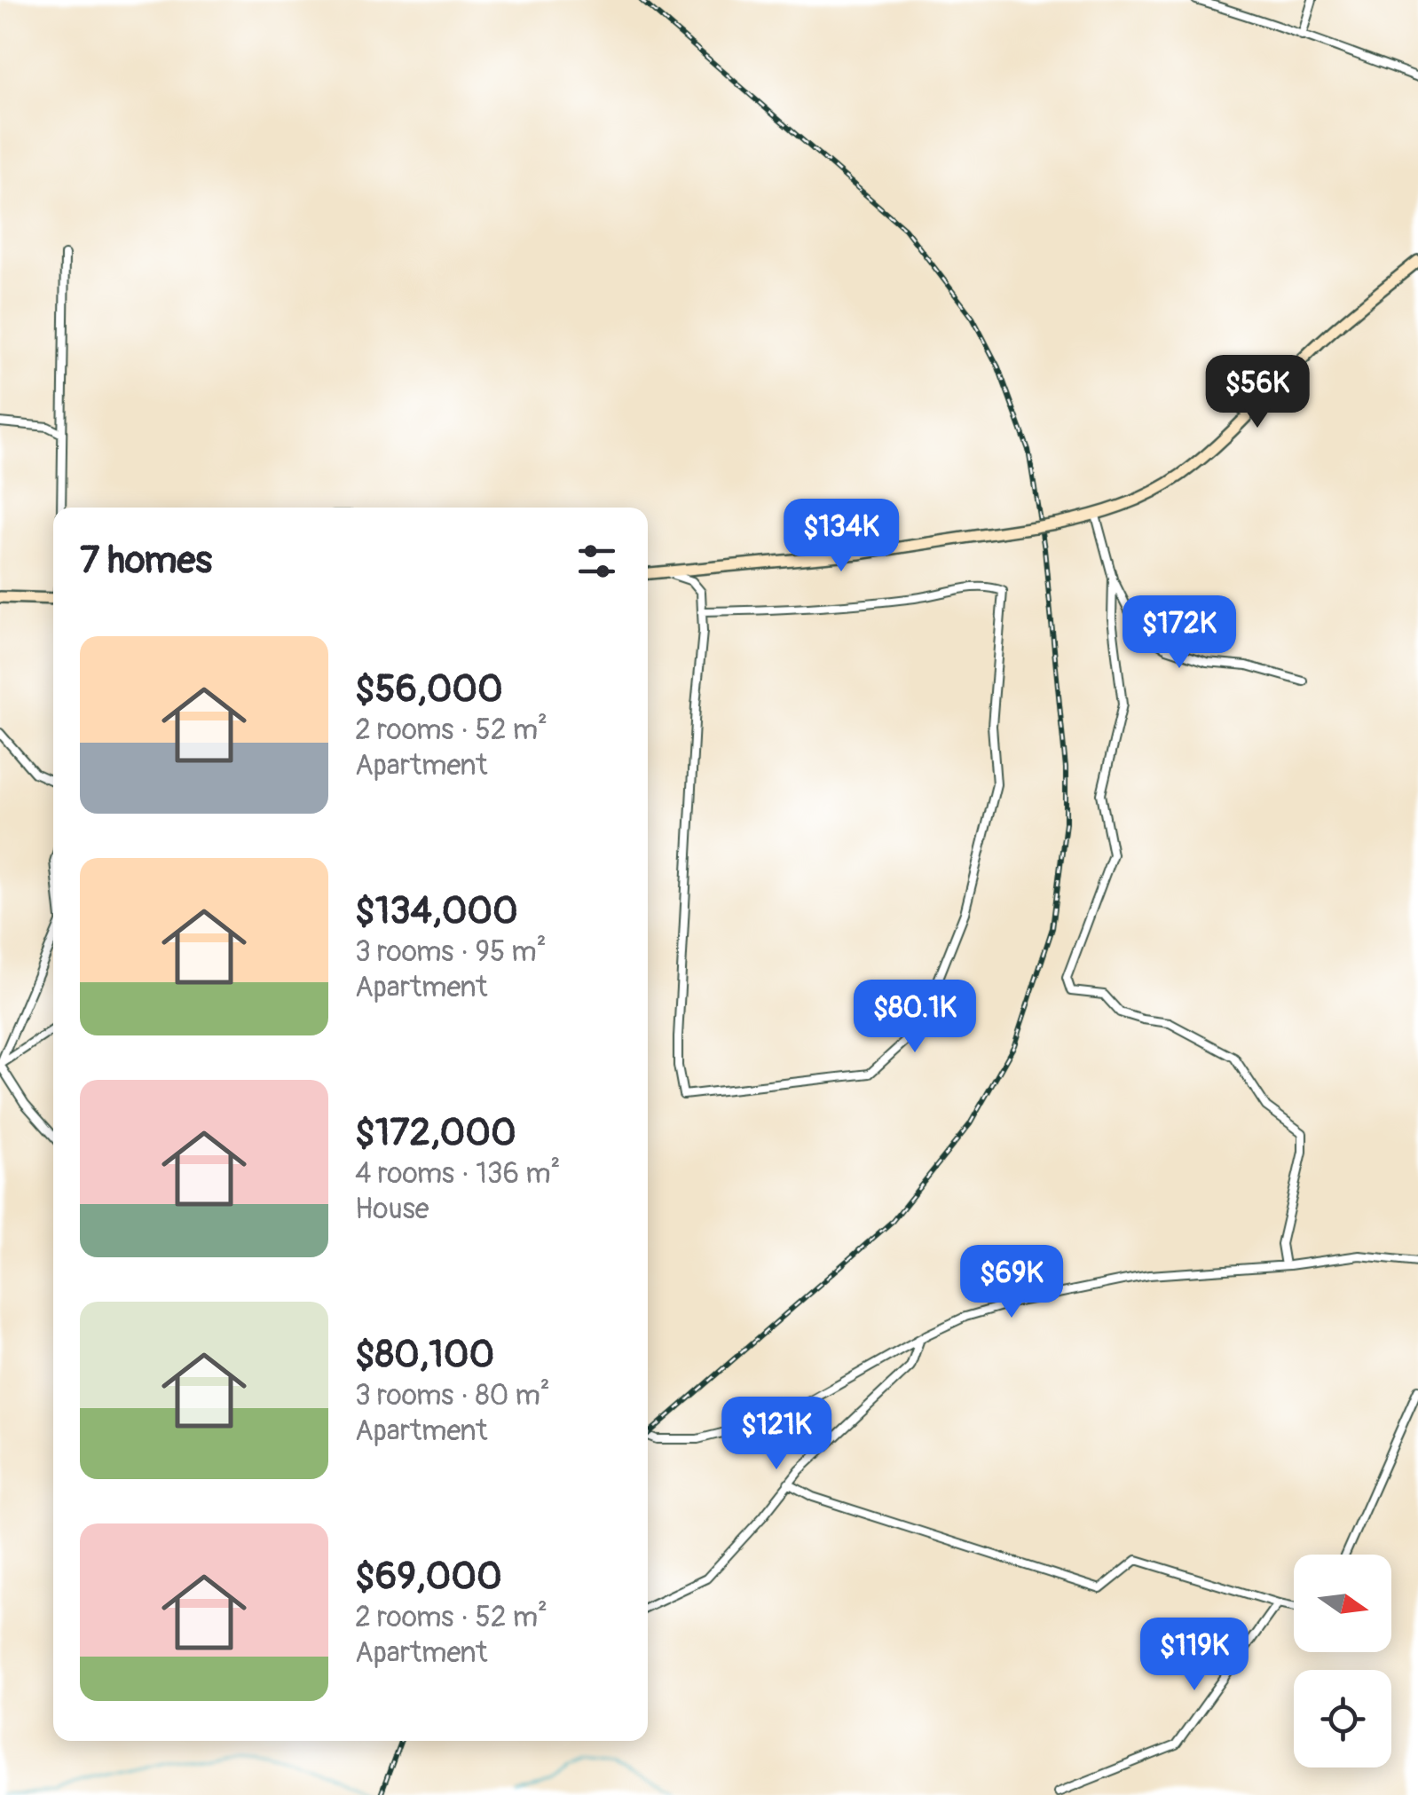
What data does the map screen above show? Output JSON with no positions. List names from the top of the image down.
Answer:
{
  "north": "right",
  "page": {
    "price": [
      "$56K",
      "$134K",
      "$172K",
      "$80.1K",
      "$69K",
      "$121K",
      "$119K"
    ],
    "heading": "7 homes",
    "list": [
      {
        "name": "$56,000",
        "note": "2 rooms · 52 m² · Apartment"
      },
      {
        "name": "$134,000",
        "note": "3 rooms · 95 m² · Apartment"
      },
      {
        "name": "$172,000",
        "note": "4 rooms · 136 m² · House"
      },
      {
        "name": "$80,100",
        "note": "3 rooms · 80 m² · Apartment"
      },
      {
        "name": "$69,000",
        "note": "2 rooms · 52 m² · Apartment"
      }
    ]
  }
}
